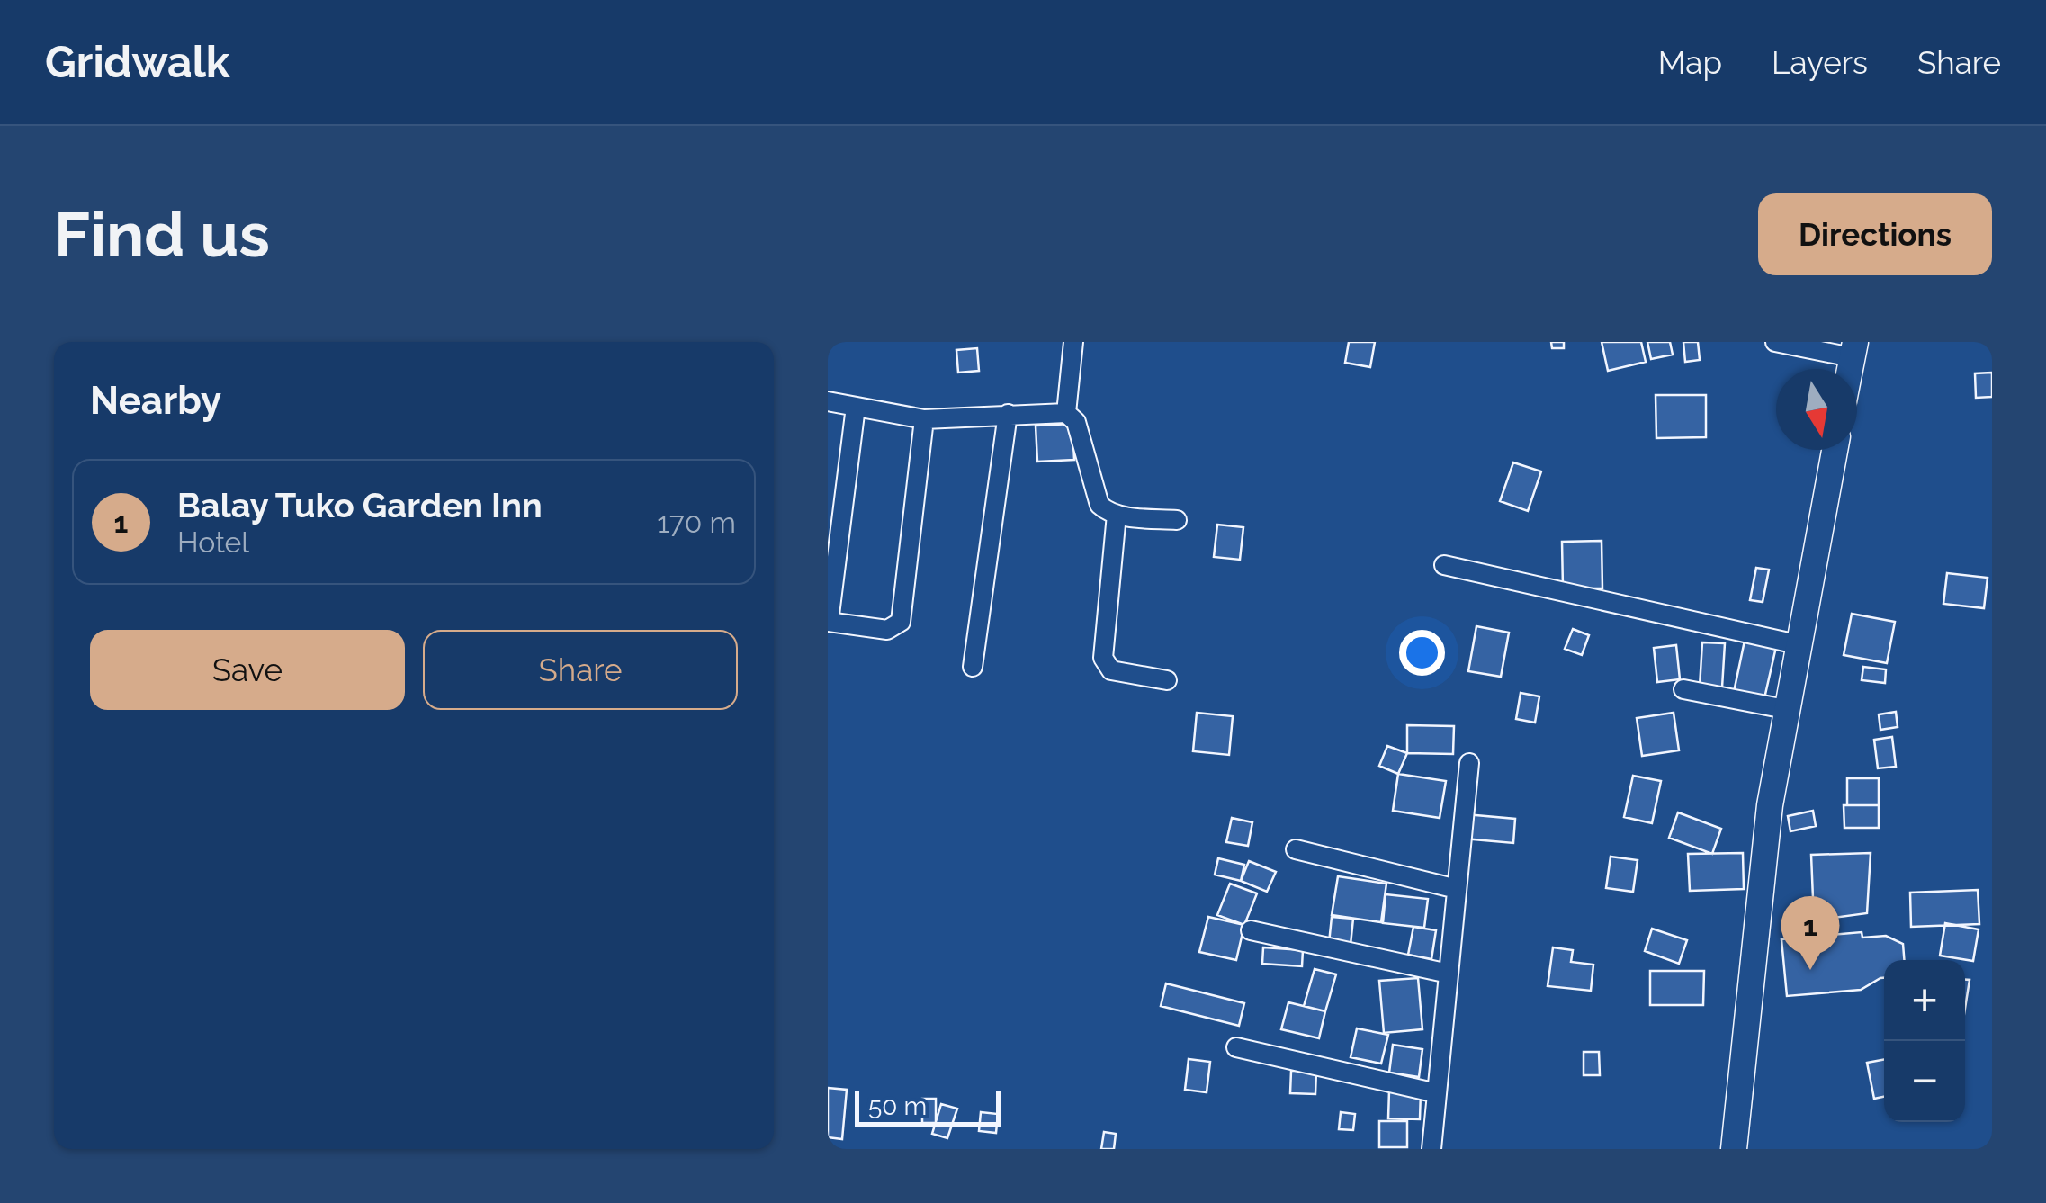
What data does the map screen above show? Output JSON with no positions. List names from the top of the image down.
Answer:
{
  "scale_bar": "50 m",
  "north": "bottom",
  "page": {
    "header": "Gridwalk",
    "nav": ["Map", "Layers", "Share"],
    "buttons": [
      "Directions",
      ["Save", "Share"]
    ],
    "title": "Find us",
    "heading": "Nearby",
    "list": [
      {
        "mark": "1",
        "name": "Balay Tuko Garden Inn",
        "note": "Hotel",
        "value": "170 m"
      }
    ],
    "pins": "1",
    "map_buttons": ["+", "−"],
    "scale": "50 m"
  }
}
